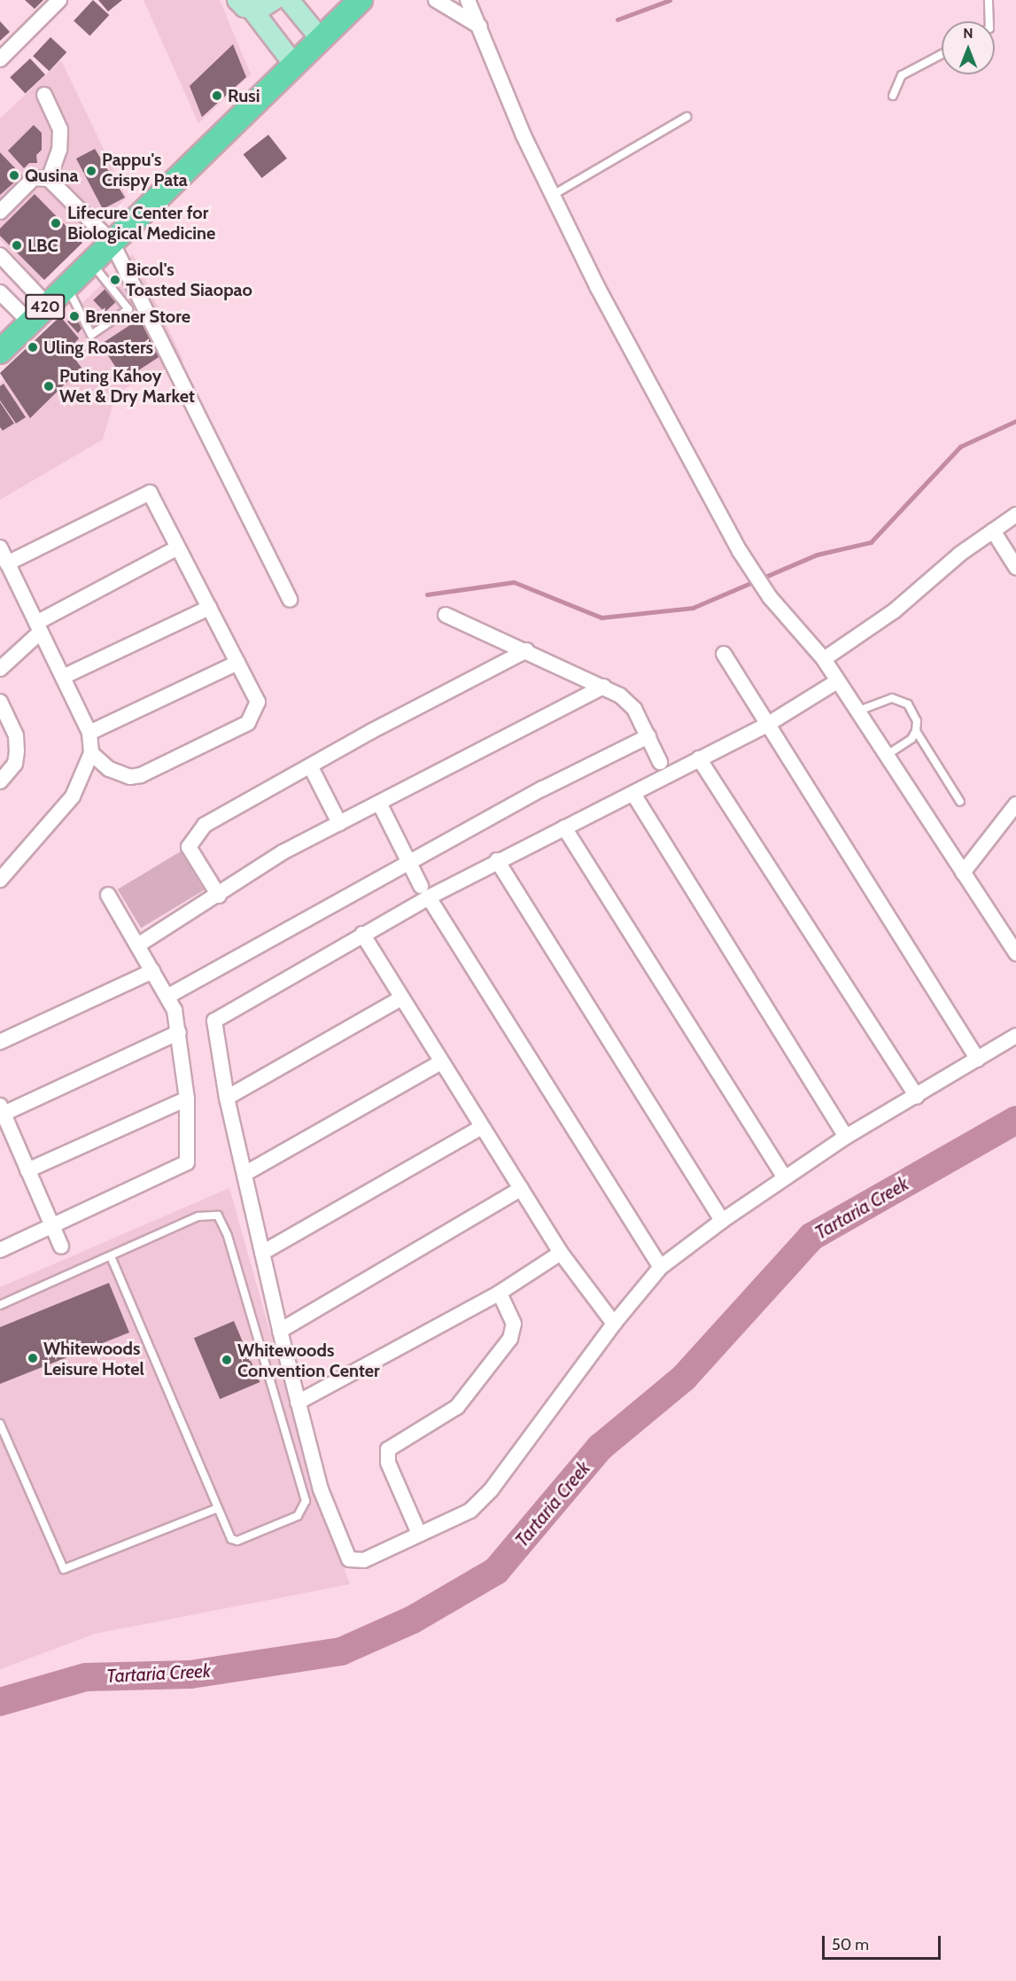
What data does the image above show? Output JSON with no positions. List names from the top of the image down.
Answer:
{
  "streets": {
    "main road": ["420"]
  },
  "water": ["Tartaria Creek"],
  "places": [
    "Rusi",
    "Pappu's Crispy Pata",
    "Qusina",
    "Lifecure Center for Biological Medicine",
    "LBC",
    "Bicol's Toasted Siaopao",
    "Brenner Store",
    "Uling Roasters",
    "Puting Kahoy Wet & Dry Market",
    "Whitewoods Leisure Hotel",
    "Whitewoods Convention Center"
  ],
  "scale_bar": "50 m",
  "north": "top"
}
